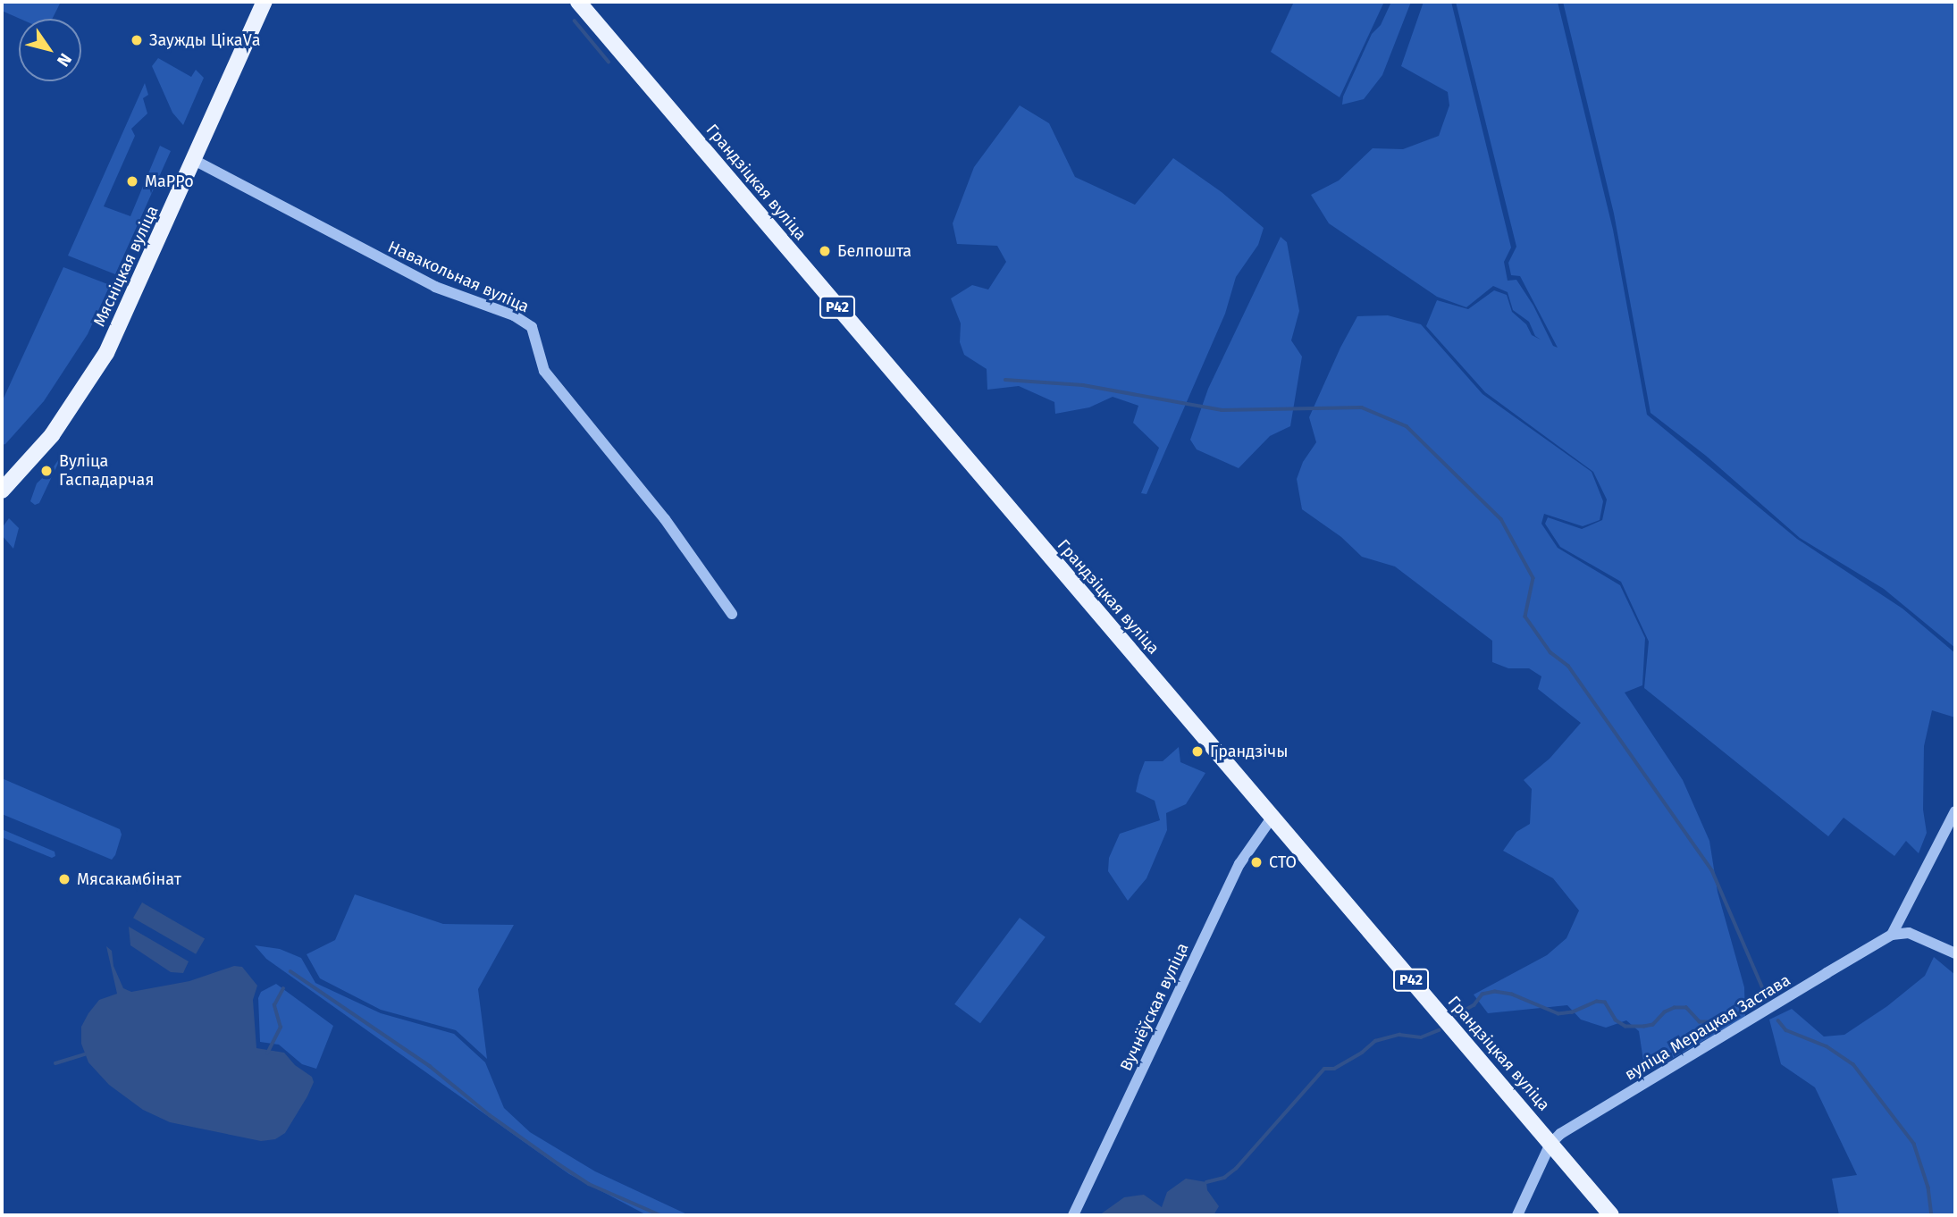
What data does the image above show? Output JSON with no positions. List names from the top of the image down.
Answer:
{
  "streets": {
    "main road": ["Грандзіцкая вуліца", "Мясніцкая вуліца", "Р42"],
    "street": ["Навакольная вуліца", "Вучнёўская вуліца", "вуліца Мерацкая Застава"]
  },
  "crossings": [
    ["Грандзіцкая вуліца", "Вучнёўская вуліца"],
    ["Грандзіцкая вуліца", "вуліца Мерацкая Застава"],
    ["Мясніцкая вуліца", "Навакольная вуліца"]
  ],
  "places": [
    "Заужды ЦікаVа",
    "МаРРо",
    "Белпошта",
    "Вуліца Гаспадарчая",
    "Грандзічы",
    "СТО",
    "Мясакамбінат"
  ],
  "north": "bottom right"
}
